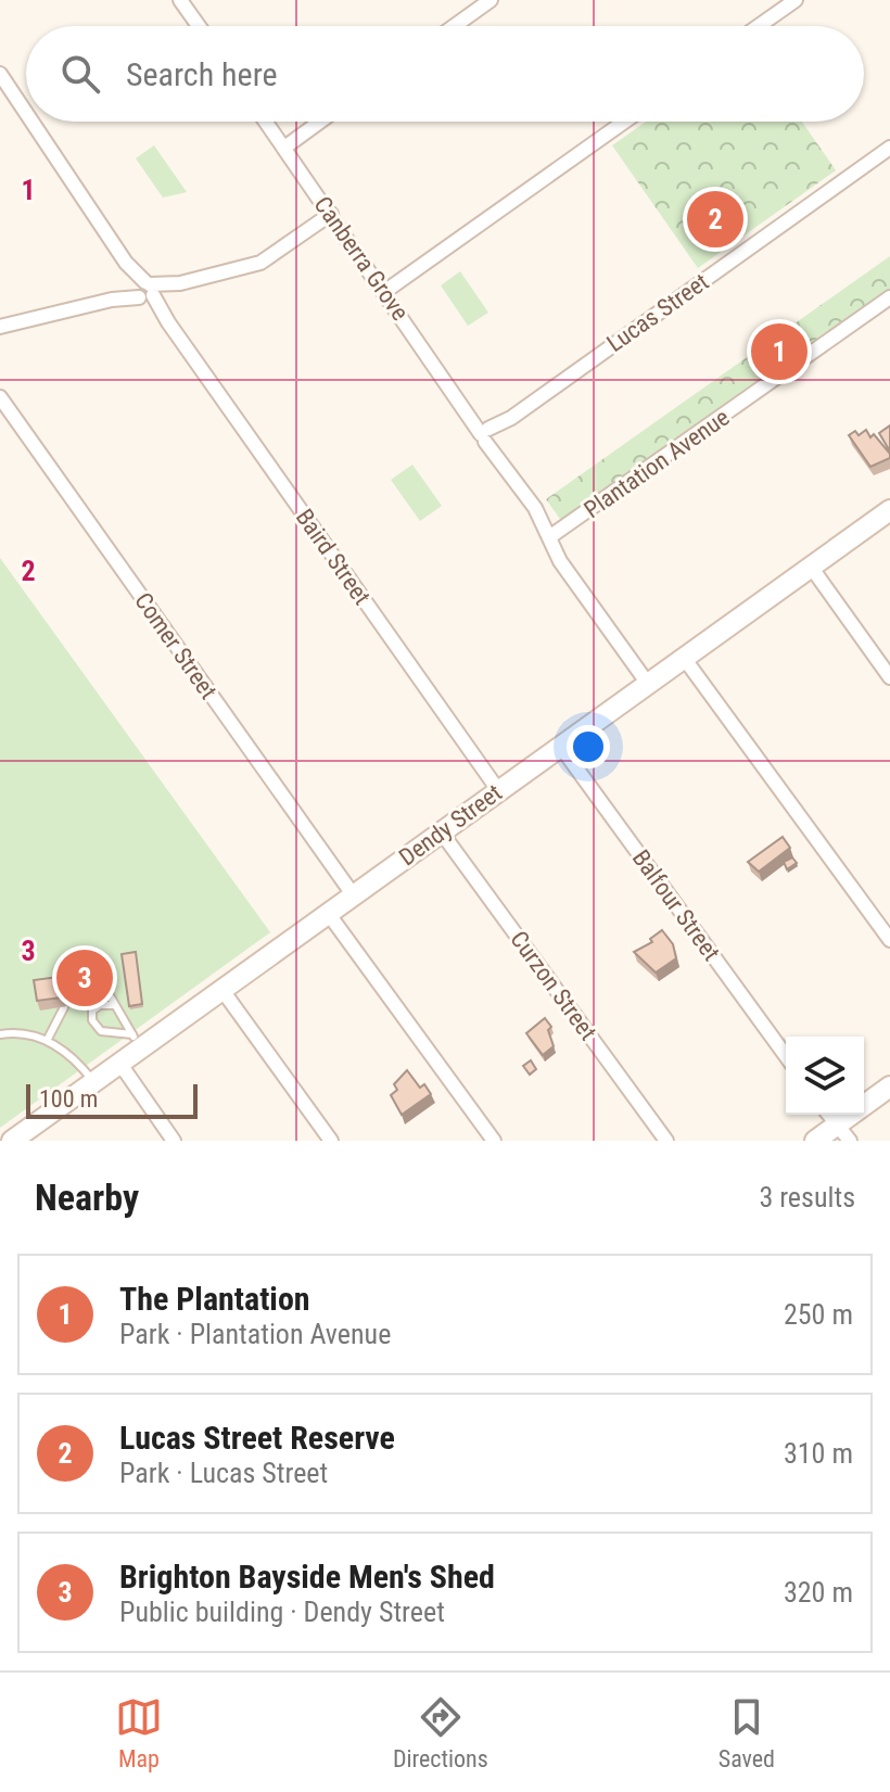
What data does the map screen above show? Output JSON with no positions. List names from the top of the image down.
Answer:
{
  "streets": {
    "street": [
      "Canberra Grove",
      "Lucas Street",
      "Plantation Avenue",
      "Baird Street",
      "Comer Street",
      "Dendy Street",
      "Balfour Street",
      "Curzon Street"
    ]
  },
  "crossings": [
    ["Canberra Grove", "Lucas Street"],
    ["Canberra Grove", "Plantation Avenue"],
    ["Canberra Grove", "Dendy Street"],
    ["Baird Street", "Dendy Street"],
    ["Comer Street", "Dendy Street"],
    ["Dendy Street", "Balfour Street"],
    ["Dendy Street", "Curzon Street"]
  ],
  "scale_bar": "100 m",
  "page": {
    "search": "Search here",
    "pins": ["2", "1", "3"],
    "scale": "100 m",
    "heading": ["Nearby", "3 results"],
    "list": [
      {
        "mark": "1",
        "name": "The Plantation",
        "note": "Park · Plantation Avenue",
        "value": "250 m"
      },
      {
        "mark": "2",
        "name": "Lucas Street Reserve",
        "note": "Park · Lucas Street",
        "value": "310 m"
      },
      {
        "mark": "3",
        "name": "Brighton Bayside Men's Shed",
        "note": "Public building · Dendy Street",
        "value": "320 m"
      }
    ],
    "nav": ["Map", "Directions", "Saved"]
  },
  "grid": {
    "rows": ["1", "2", "3"]
  }
}
